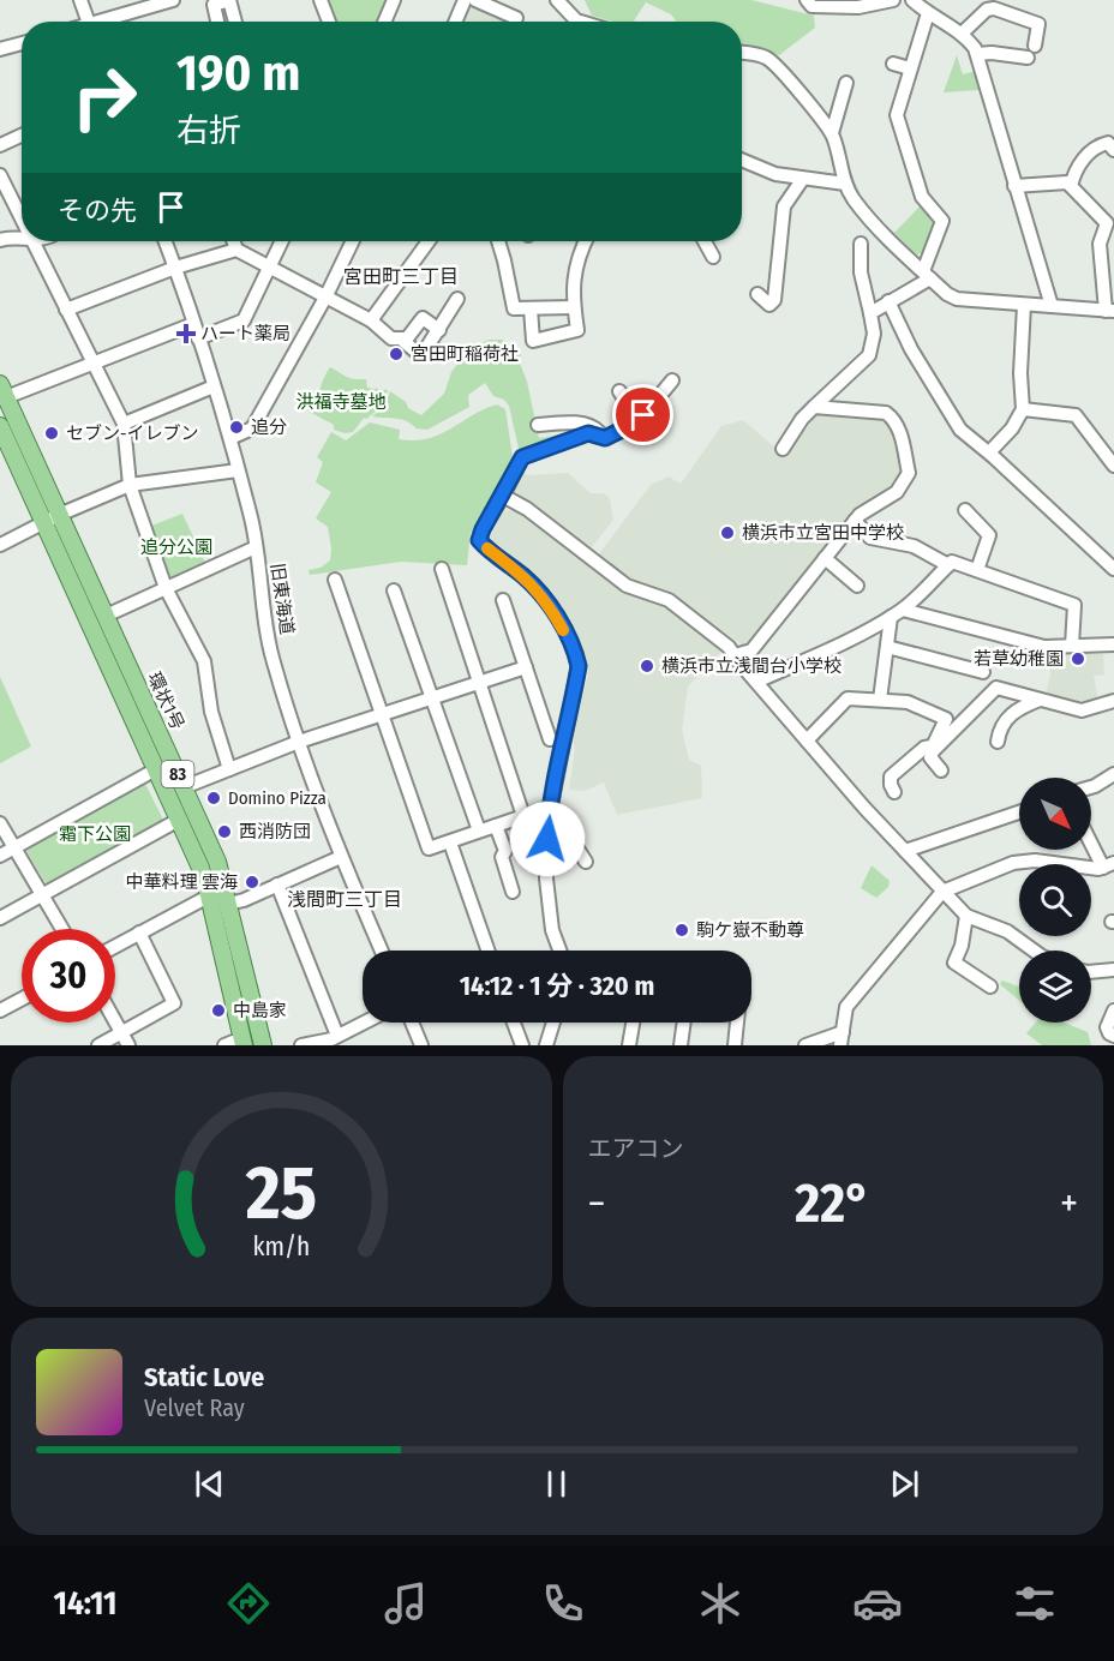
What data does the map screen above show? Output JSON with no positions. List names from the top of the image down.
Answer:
{
  "streets": {
    "main road": ["環状1号", "83"],
    "street": ["旧東海道"]
  },
  "districts": ["宮田町三丁目", "浅間町三丁目"],
  "parks": ["洪福寺墓地", "追分公園", "霜下公園"],
  "places": {
    "health": ["ハート薬局"],
    "other": [
      "宮田町稲荷社",
      "追分",
      "セブン-イレブン",
      "横浜市立宮田中学校",
      "若草幼稚園",
      "横浜市立浅間台小学校",
      "Domino Pizza",
      "西消防団",
      "中華料理 雲海",
      "駒ケ嶽不動尊",
      "中島家"
    ]
  },
  "north": "bottom right",
  "page": {
    "turn": ["190 m", "右折"],
    "then": "その先",
    "limit": "30",
    "trip": "14:12 · 1 分 · 320 m",
    "tile": "エアコン",
    "heat": ["−", "22°", "+"],
    "song": ["Static Love", "Velvet Ray"],
    "tabs": "14:11",
    "gauge": ["25", "km/h"]
  }
}
